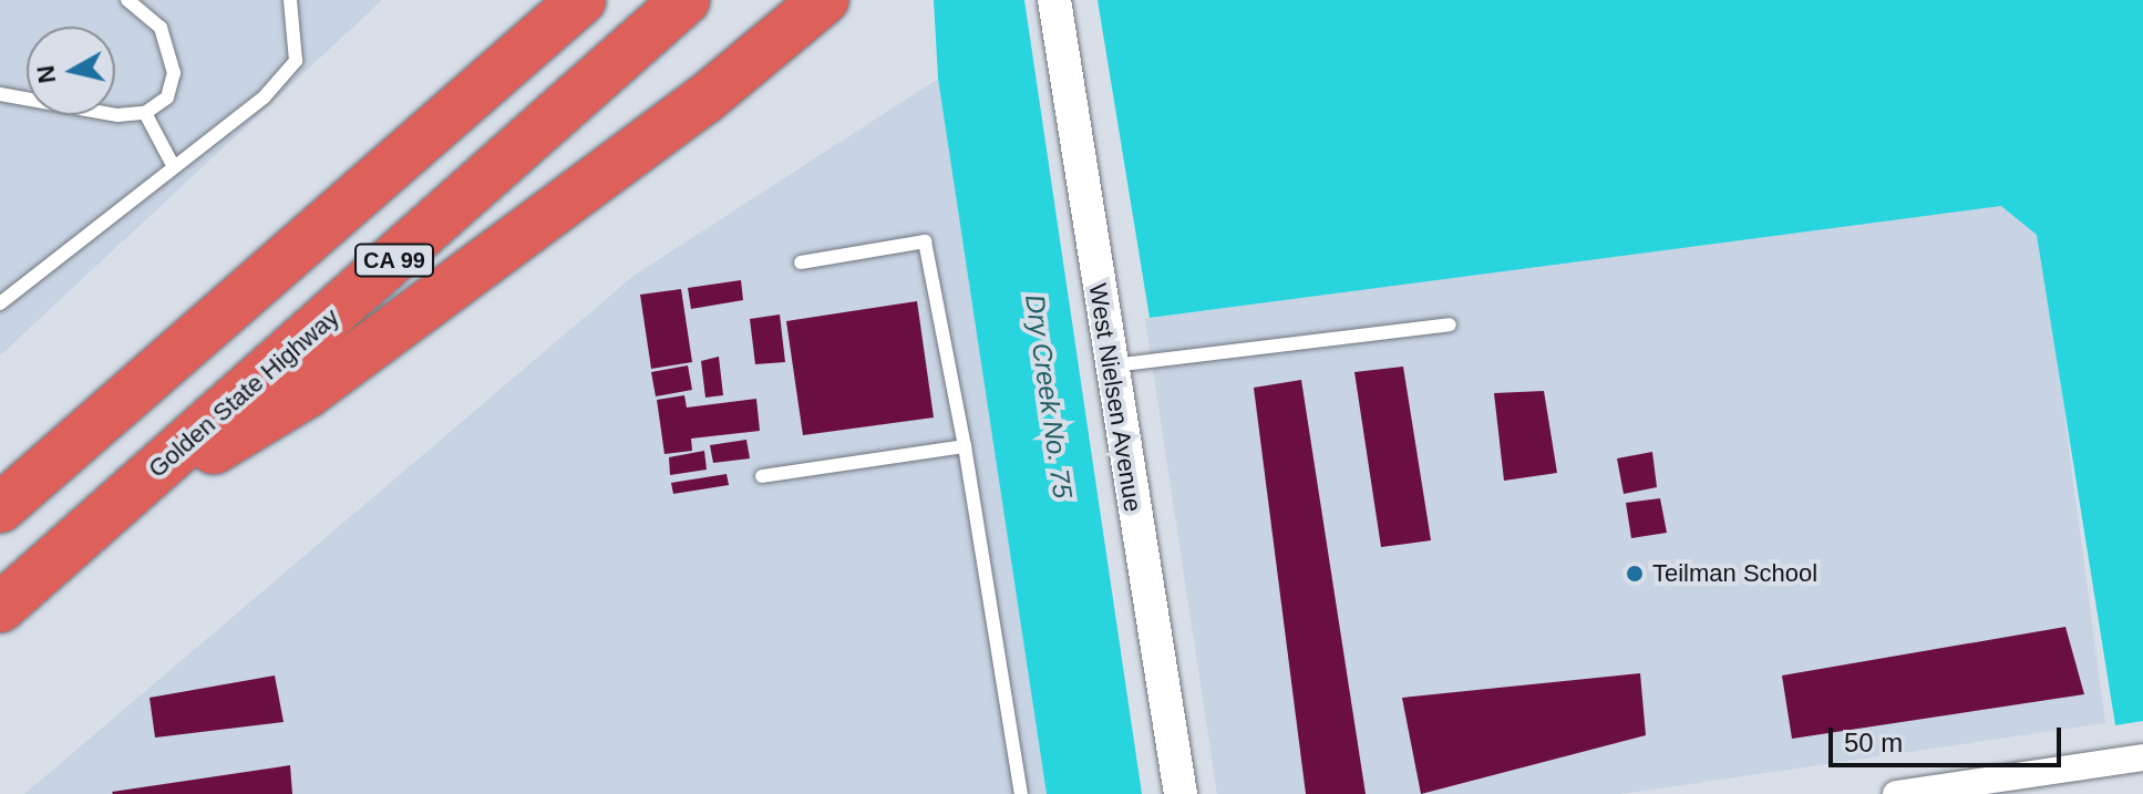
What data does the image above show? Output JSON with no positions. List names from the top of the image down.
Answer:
{
  "streets": {
    "highway": ["CA 99", "Golden State Highway"],
    "street": ["West Nielsen Avenue"]
  },
  "water": ["Dry Creek No. 75"],
  "places": ["Teilman School"],
  "scale_bar": "50 m",
  "north": "left"
}
